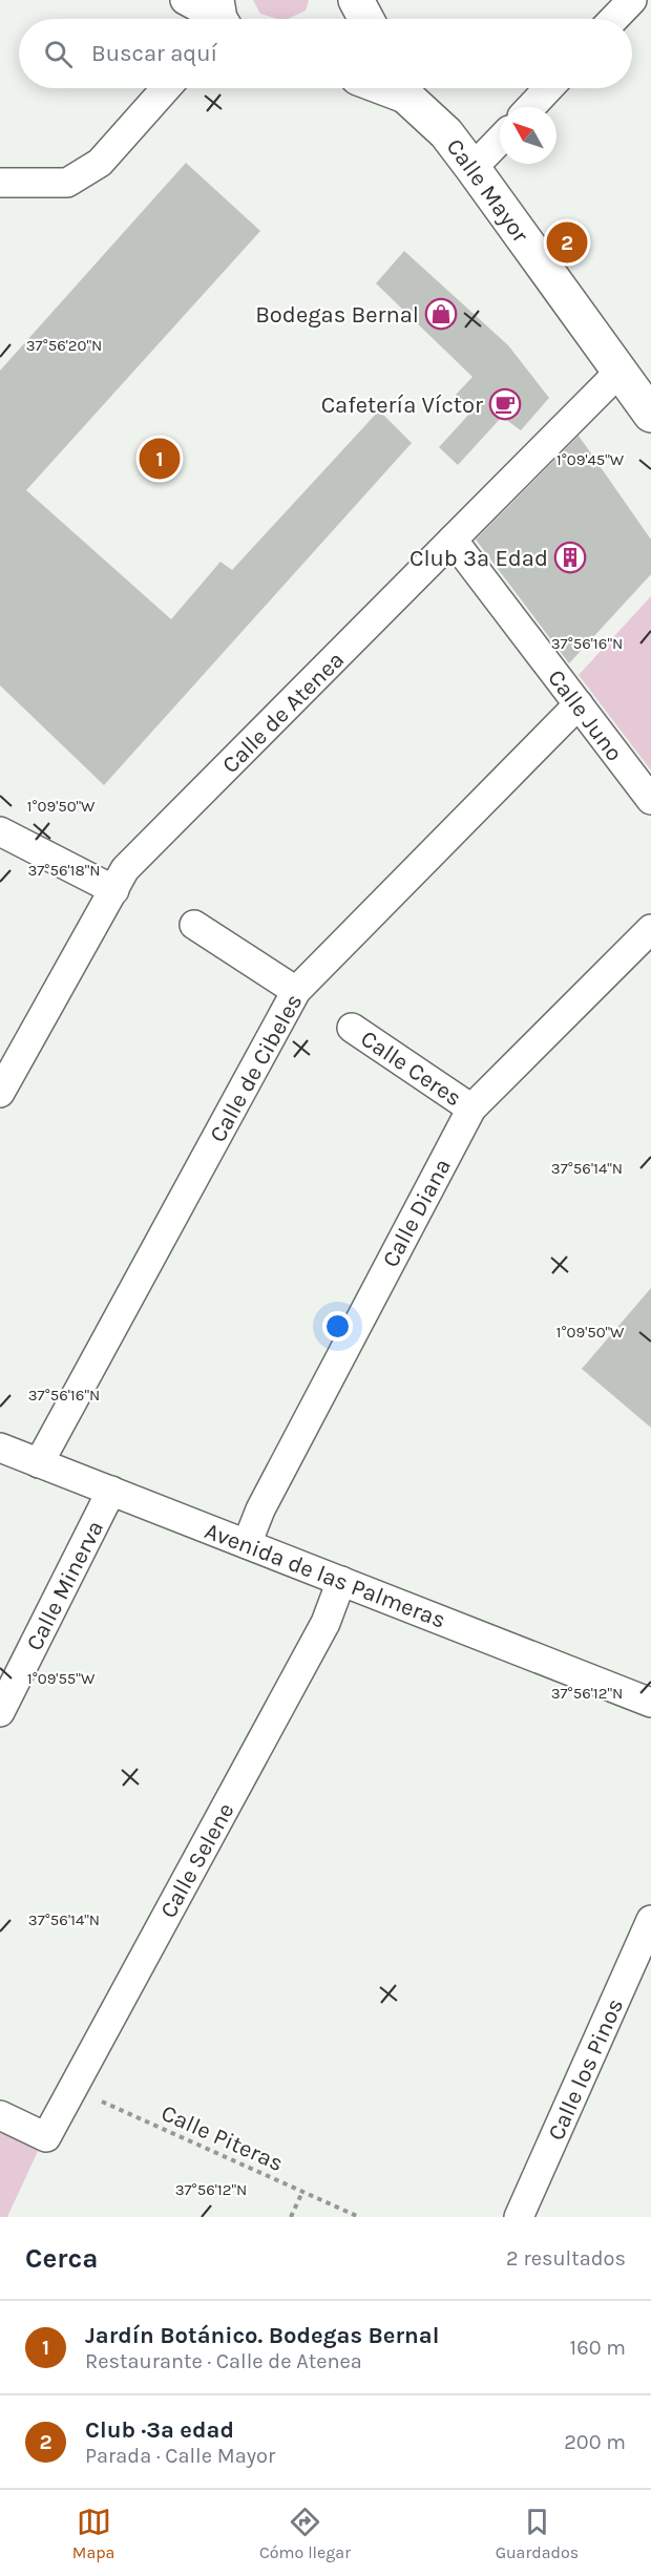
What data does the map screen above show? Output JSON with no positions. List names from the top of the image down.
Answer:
{
  "streets": {
    "street": [
      "Calle Mayor",
      "Calle de Atenea",
      "Calle Juno",
      "Calle de Cibeles",
      "Calle Ceres",
      "Calle Diana",
      "Avenida de las Palmeras",
      "Calle Minerva",
      "Calle Selene",
      "Calle los Pinos"
    ],
    "path": ["Calle Piteras"]
  },
  "crossings": [
    ["Calle Mayor", "Calle de Atenea"],
    ["Calle de Atenea", "Calle Juno"],
    ["Calle Juno", "Calle de Cibeles"],
    ["Calle de Cibeles", "Avenida de las Palmeras"],
    ["Calle Ceres", "Calle Diana"],
    ["Calle Diana", "Avenida de las Palmeras"],
    ["Avenida de las Palmeras", "Calle Minerva"],
    ["Avenida de las Palmeras", "Calle Selene"],
    ["Calle Selene", "Calle Piteras"]
  ],
  "places": {
    "shop": ["Bodegas Bernal"],
    "cafe": ["Cafetería Víctor"],
    "building": ["Club 3ª Edad"]
  },
  "north": "top left",
  "page": {
    "search": "Buscar aquí",
    "pins": ["2", "1"],
    "heading": ["Cerca", "2 resultados"],
    "list": [
      {
        "mark": "1",
        "name": "Jardín Botánico. Bodegas Bernal",
        "note": "Restaurante · Calle de Atenea",
        "value": "160 m"
      },
      {
        "mark": "2",
        "name": "Club ·3ª edad",
        "note": "Parada · Calle Mayor",
        "value": "200 m"
      }
    ],
    "nav": ["Mapa", "Cómo llegar", "Guardados"]
  },
  "coordinates": [
    "37°56'20\"N",
    "1°09'45\"W",
    "37°56'16\"N",
    "1°09'50\"W",
    "37°56'18\"N",
    "37°56'14\"N",
    "1°09'55\"W",
    "37°56'12\"N"
  ]
}
